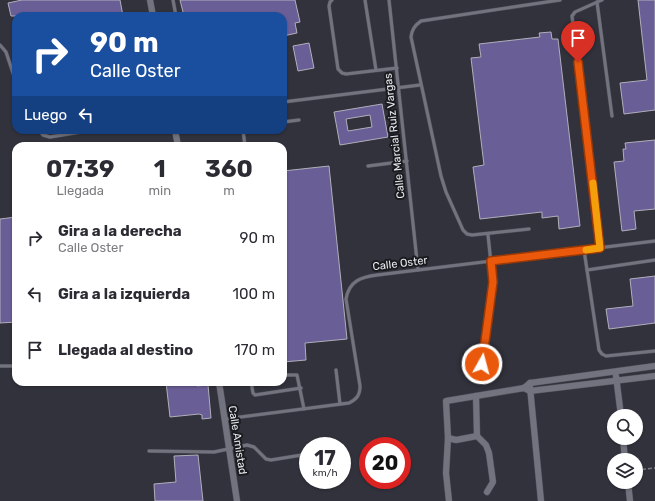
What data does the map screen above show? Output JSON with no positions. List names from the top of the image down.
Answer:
{
  "streets": {
    "street": ["Calle Amistad"],
    "lane": ["Calle Marcial Ruiz Vargas", "Calle Oster"]
  },
  "crossings": [
    ["Calle Marcial Ruiz Vargas", "Calle Oster"],
    ["Calle Oster", "Calle Amistad"]
  ],
  "page": {
    "turn": ["90 m", "Calle Oster"],
    "then": "Luego",
    "eta": [
      "07:39",
      "Llegada",
      "1",
      "min",
      "360",
      "m"
    ],
    "list": [
      {
        "name": "Gira a la derecha",
        "note": "Calle Oster",
        "value": "90 m"
      },
      {
        "name": "Gira a la izquierda",
        "value": "100 m"
      },
      {
        "name": "Llegada al destino",
        "value": "170 m"
      }
    ],
    "speed": "17 km/h",
    "limit": "20"
  }
}
